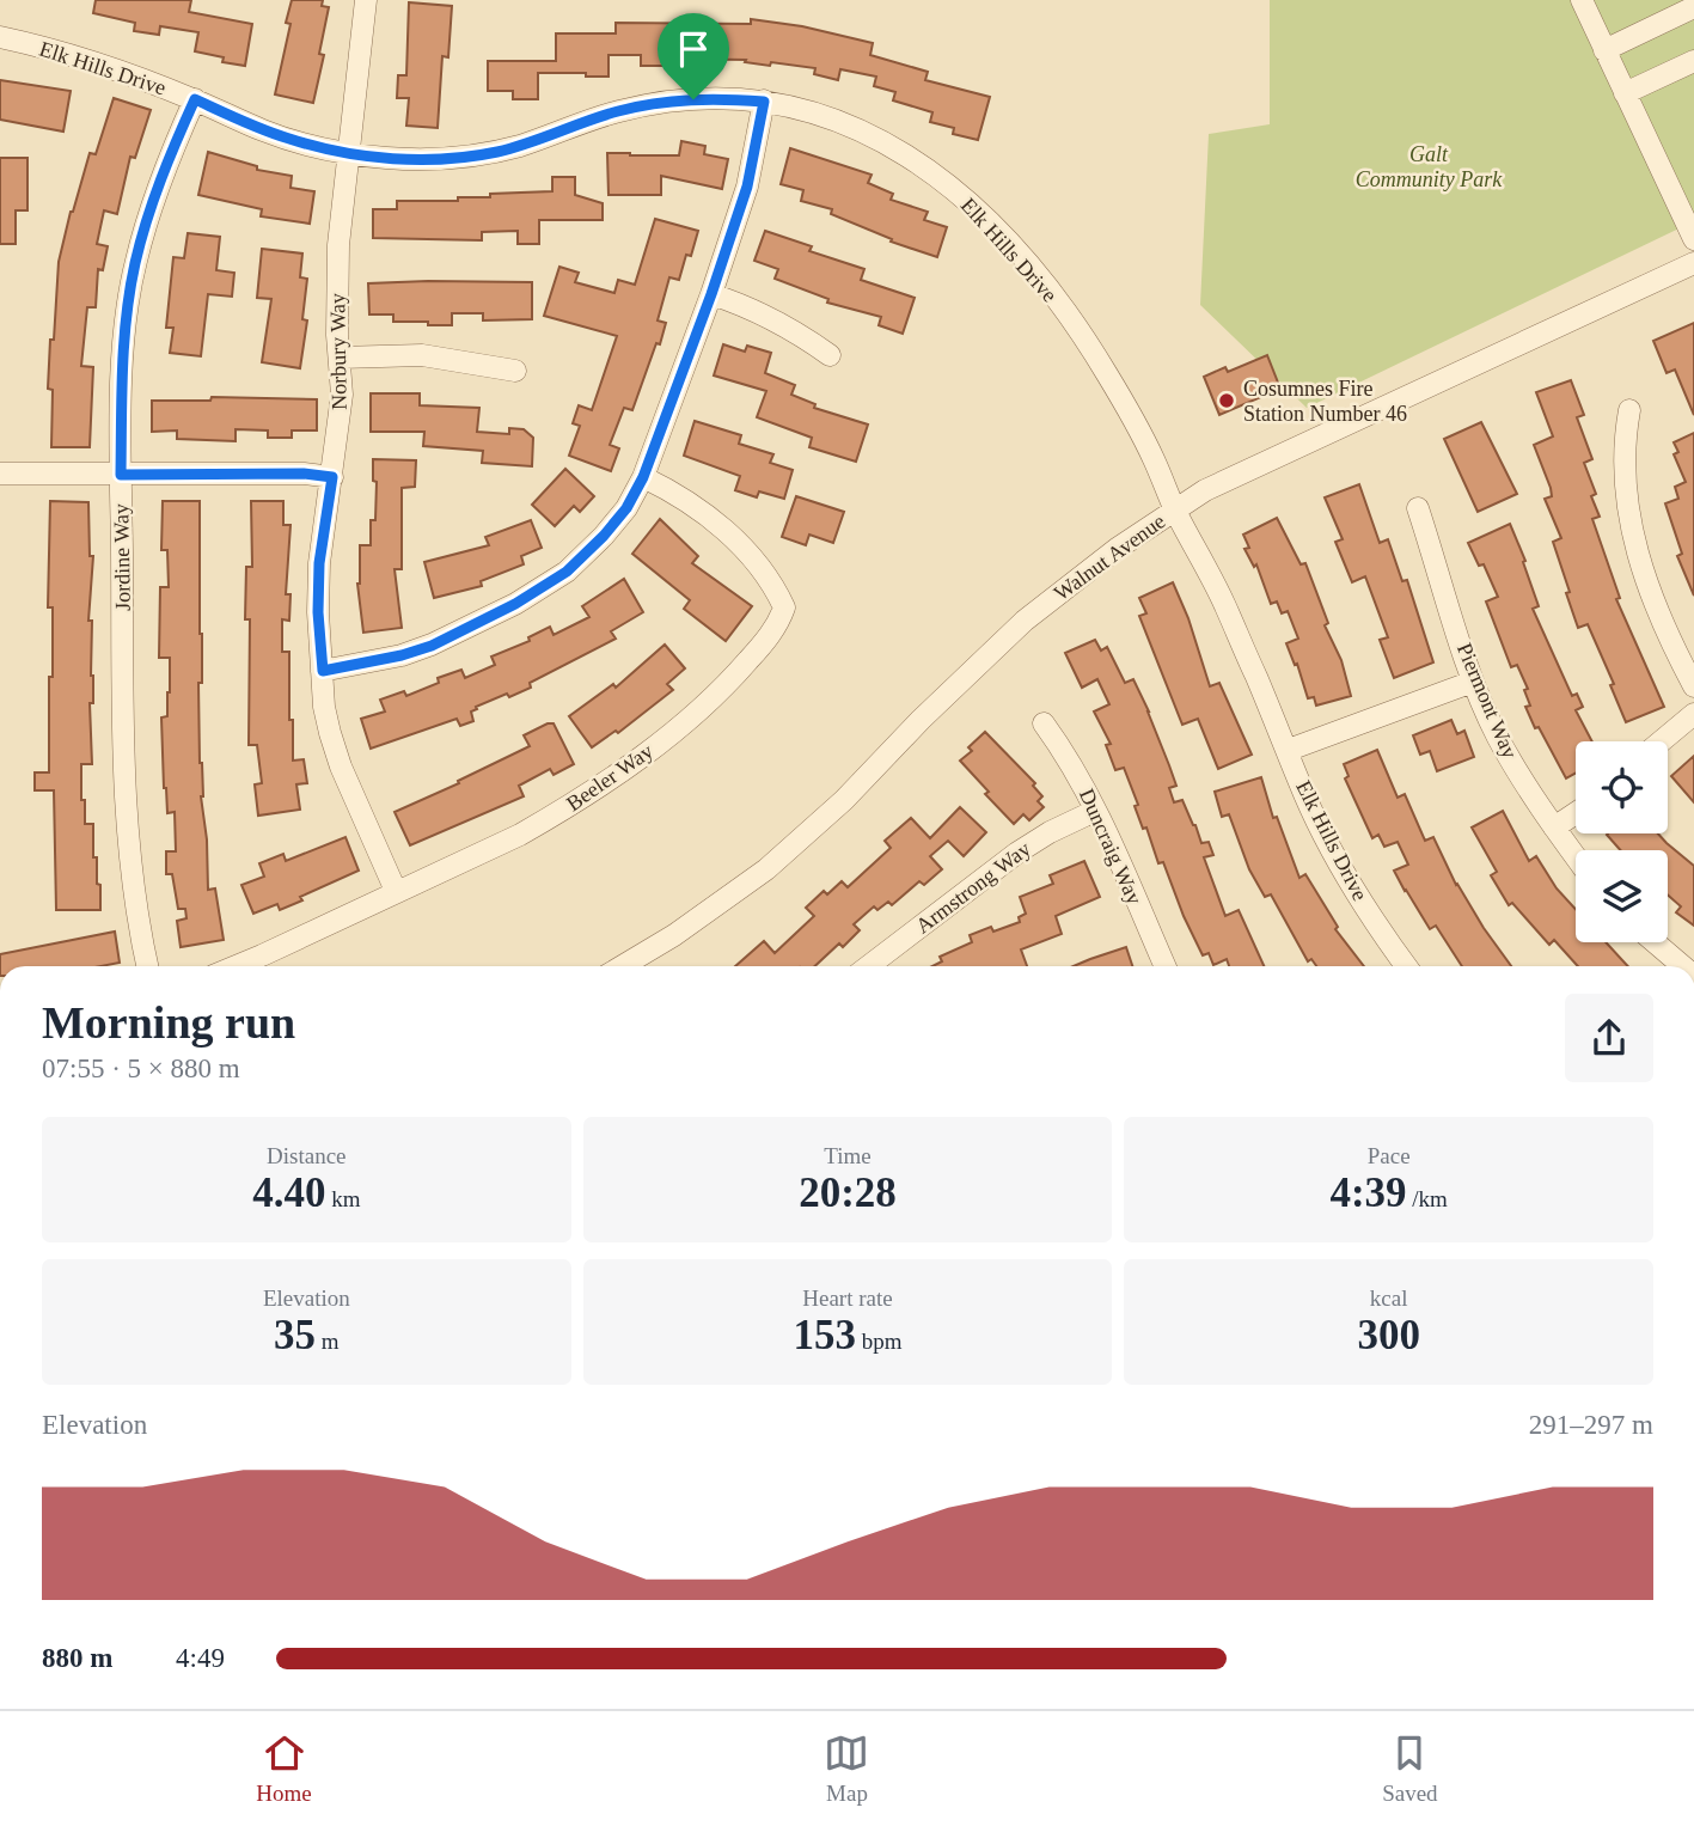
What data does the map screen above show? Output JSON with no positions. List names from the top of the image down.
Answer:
{
  "streets": {
    "street": [
      "Elk Hills Drive",
      "Norbury Way",
      "Jordine Way",
      "Walnut Avenue",
      "Piermont Way",
      "Beeler Way",
      "Duncraig Way",
      "Armstrong Way"
    ]
  },
  "crossings": [
    ["Elk Hills Drive", "Norbury Way"],
    ["Elk Hills Drive", "Jordine Way"],
    ["Elk Hills Drive", "Walnut Avenue"],
    ["Norbury Way", "Beeler Way"],
    ["Duncraig Way", "Armstrong Way"]
  ],
  "parks": ["Galt Community Park"],
  "places": ["Cosumnes Fire Station Number 46"],
  "page": {
    "heading": ["Morning run", "07:55 · 5 × 880 m"],
    "stats": [
      ["Distance", "4.40 km"],
      ["Time", "20:28"],
      ["Pace", "4:39 /km"],
      ["Elevation", "35 m"],
      ["Heart rate", "153 bpm"],
      ["kcal", "300"]
    ],
    "chart": ["Elevation", "291–297 m"],
    "list": [
      {
        "name": "880 m",
        "note": "4:49"
      }
    ],
    "tabs": ["Home", "Map", "Saved"]
  }
}
